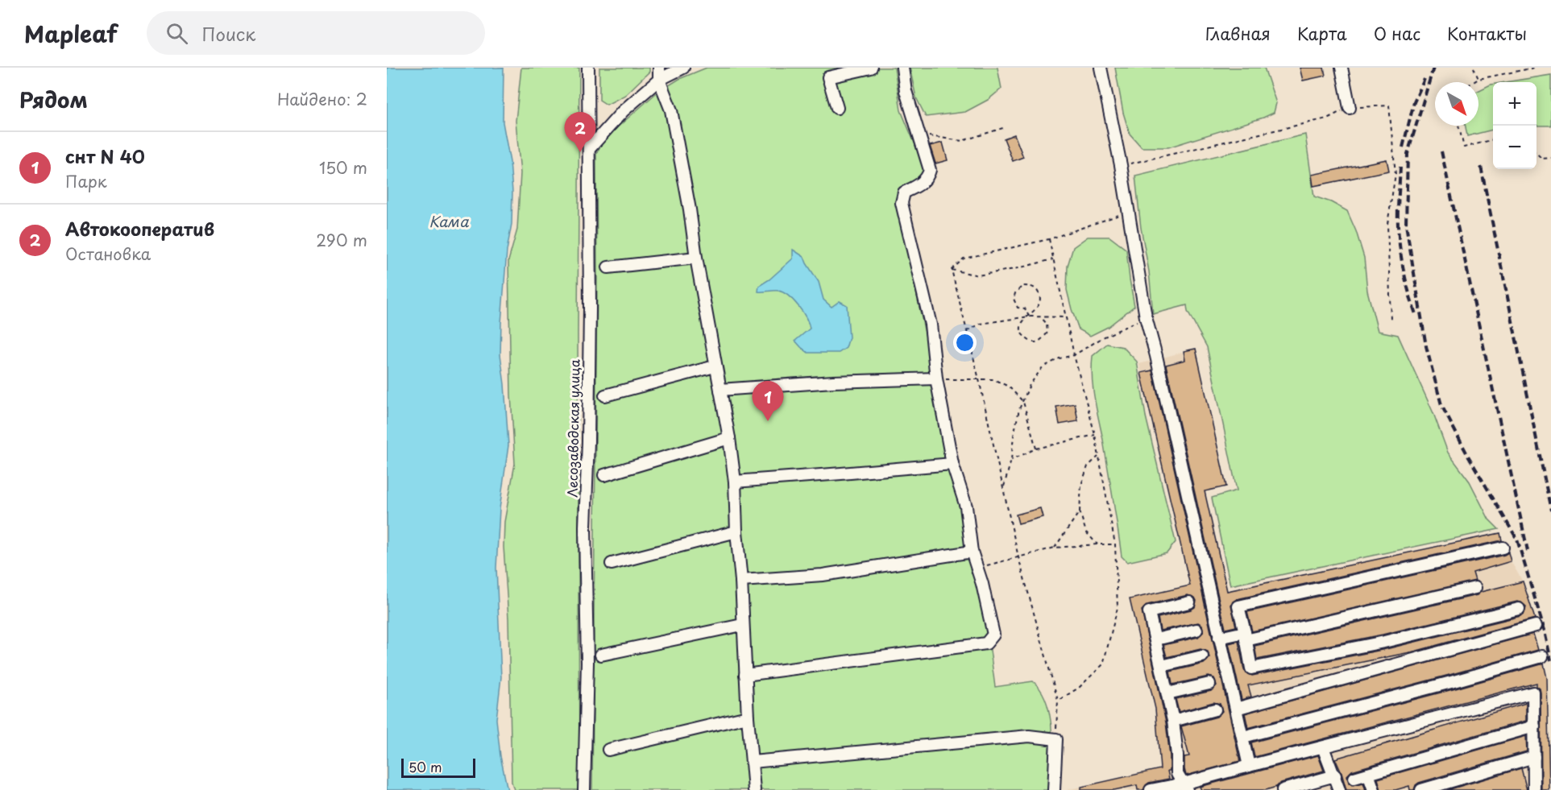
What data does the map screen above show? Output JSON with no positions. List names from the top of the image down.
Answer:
{
  "streets": {
    "street": ["Лесозаводская улица"]
  },
  "water": ["Кама"],
  "scale_bar": "50 m",
  "north": "bottom right",
  "page": {
    "header": "Mapleaf",
    "search": "Поиск",
    "nav": [
      "Главная",
      "Карта",
      "О нас",
      "Контакты"
    ],
    "heading": ["Рядом", "Найдено: 2"],
    "map_buttons": ["+", "−"],
    "pins": ["2", "1"],
    "list": [
      {
        "mark": "1",
        "name": "снт N 40",
        "note": "Парк",
        "value": "150 m"
      },
      {
        "mark": "2",
        "name": "Автокооператив",
        "note": "Остановка",
        "value": "290 m"
      }
    ],
    "scale": "50 m"
  }
}
